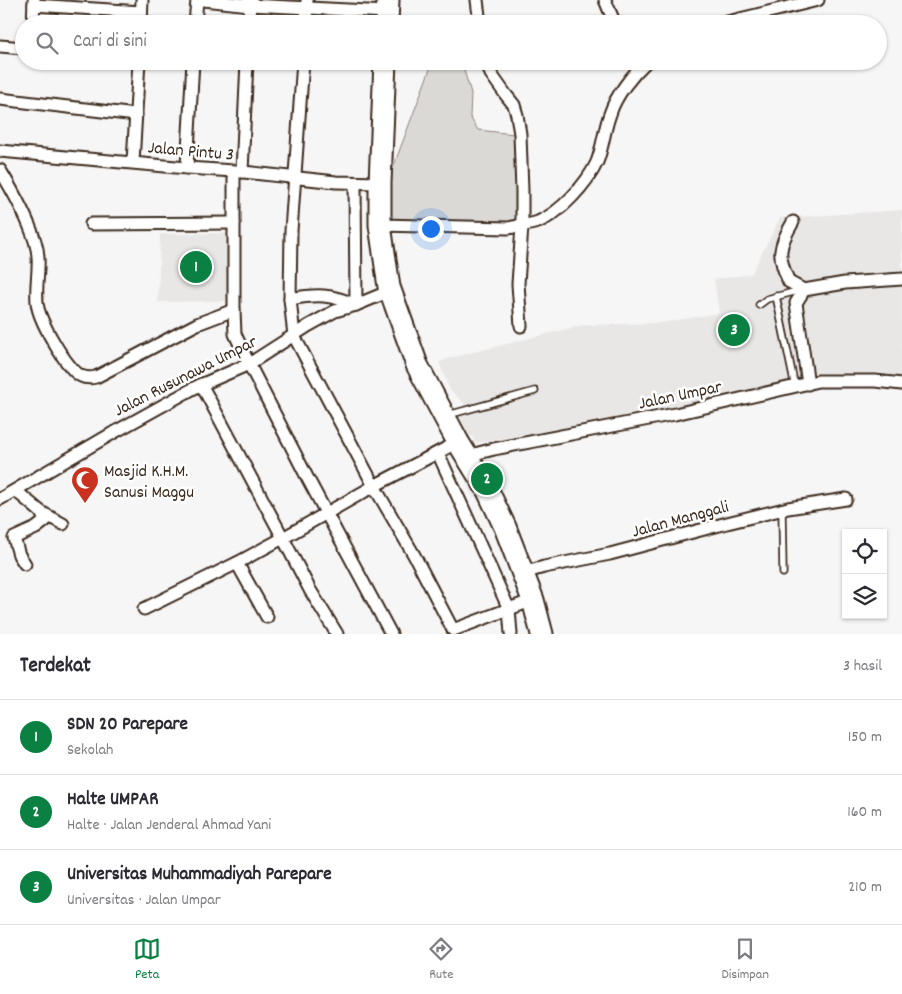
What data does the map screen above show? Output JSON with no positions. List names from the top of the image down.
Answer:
{
  "streets": {
    "street": [
      "Jalan Pintu 3",
      "Jalan Rusunawa Umpar",
      "Jalan Umpar",
      "Jalan Manggali"
    ]
  },
  "places": {
    "mosque": ["Masjid K.H.M. Sanusi Maggu"]
  },
  "page": {
    "search": "Cari di sini",
    "pins": ["1", "3", "2"],
    "heading": ["Terdekat", "3 hasil"],
    "list": [
      {
        "mark": "1",
        "name": "SDN 20 Parepare",
        "note": "Sekolah",
        "value": "150 m"
      },
      {
        "mark": "2",
        "name": "Halte UMPAR",
        "note": "Halte · Jalan Jenderal Ahmad Yani",
        "value": "160 m"
      },
      {
        "mark": "3",
        "name": "Universitas Muhammadiyah Parepare",
        "note": "Universitas · Jalan Umpar",
        "value": "210 m"
      }
    ],
    "nav": ["Peta", "Rute", "Disimpan"]
  }
}
